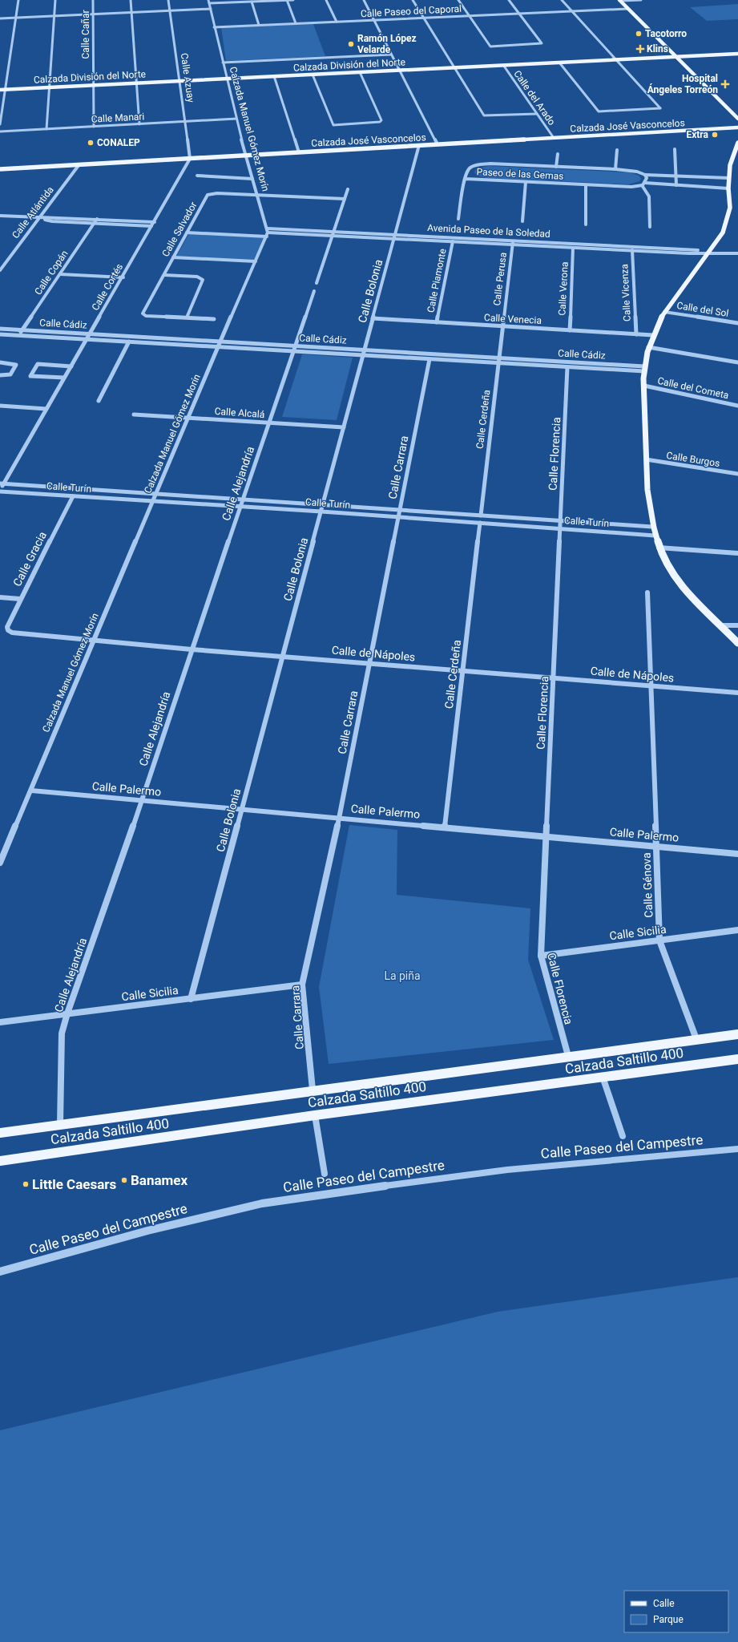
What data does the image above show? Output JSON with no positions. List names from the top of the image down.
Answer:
{
  "streets": {
    "main road": ["Calzada División del Norte", "Calzada José Vasconcelos", "Calzada Saltillo 400"],
    "street": [
      "Calle Paseo del Caporal",
      "Calle Cañar",
      "Calle Azuay",
      "Calle del Arado",
      "Calle Manari",
      "Calzada Manuel Gómez Morín",
      "Paseo de las Gemas",
      "Calle Atlántida",
      "Calle Salvador",
      "Avenida Paseo de la Soledad",
      "Calle Copán",
      "Calle Perusa",
      "Calle Piamonte",
      "Calle Cortés",
      "Calle Verona",
      "Calle Bolonia",
      "Calle Vicenza",
      "Calle del Sol",
      "Calle Venecia",
      "Calle Cádiz",
      "Calle del Cometa",
      "Calle Alcalá",
      "Calle Cerdeña",
      "Calle Florencia",
      "Calle Burgos",
      "Calle Carrara",
      "Calle Alejandría",
      "Calle Turín",
      "Calle Gracia",
      "Calle de Nápoles",
      "Calle Palermo",
      "Calle Génova",
      "Calle Sicilia",
      "Calle Paseo del Campestre"
    ]
  },
  "crossings": [
    ["Calle Paseo del Caporal", "Calzada Manuel Gómez Morín"],
    ["Calle Cañar", "Calzada División del Norte"],
    ["Calle Cañar", "Calle Manari"],
    ["Calzada División del Norte", "Calle Azuay"],
    ["Calzada División del Norte", "Calle del Arado"],
    ["Calzada División del Norte", "Calzada Manuel Gómez Morín"],
    ["Calle Azuay", "Calle Manari"],
    ["Calle Azuay", "Calzada José Vasconcelos"],
    ["Calle Azuay", "Calle Cortés"],
    ["Calle del Arado", "Calzada José Vasconcelos"],
    ["Calle Manari", "Calzada Manuel Gómez Morín"],
    ["Calzada José Vasconcelos", "Calzada Manuel Gómez Morín"],
    ["Calzada José Vasconcelos", "Calle Atlántida"],
    ["Calzada José Vasconcelos", "Calle Cortés"],
    ["Calzada José Vasconcelos", "Calle Bolonia"],
    ["Calzada Manuel Gómez Morín", "Calle Salvador"],
    ["Calzada Manuel Gómez Morín", "Avenida Paseo de la Soledad"],
    ["Calzada Manuel Gómez Morín", "Calle Cádiz"],
    ["Calzada Manuel Gómez Morín", "Calle Alcalá"],
    ["Calzada Manuel Gómez Morín", "Calle Turín"],
    ["Calzada Manuel Gómez Morín", "Calle de Nápoles"],
    ["Calzada Manuel Gómez Morín", "Calle Palermo"],
    ["Avenida Paseo de la Soledad", "Calle Perusa"],
    ["Avenida Paseo de la Soledad", "Calle Piamonte"],
    ["Avenida Paseo de la Soledad", "Calle Verona"],
    ["Avenida Paseo de la Soledad", "Calle Bolonia"],
    ["Avenida Paseo de la Soledad", "Calle Vicenza"],
    ["Calle Copán", "Calle Cádiz"],
    ["Calle Perusa", "Calle Venecia"],
    ["Calle Perusa", "Calle Cádiz"],
    ["Calle Perusa", "Calle Cerdeña"],
    ["Calle Piamonte", "Calle Venecia"],
    ["Calle Cortés", "Calle Cádiz"],
    ["Calle Cortés", "Calle Turín"],
    ["Calle Verona", "Calle Venecia"],
    ["Calle Bolonia", "Calle Venecia"],
    ["Calle Bolonia", "Calle Cádiz"],
    ["Calle Bolonia", "Calle Alcalá"],
    ["Calle Bolonia", "Calle Turín"],
    ["Calle Bolonia", "Calle de Nápoles"],
    ["Calle Bolonia", "Calle Palermo"],
    ["Calle Bolonia", "Calle Sicilia"],
    ["Calle Vicenza", "Calle Venecia"],
    ["Calle Cádiz", "Calle Cerdeña"],
    ["Calle Cádiz", "Calle Florencia"],
    ["Calle Cádiz", "Calle Carrara"],
    ["Calle Cádiz", "Calle Alejandría"],
    ["Calle Alcalá", "Calle Alejandría"],
    ["Calle Cerdeña", "Calle Turín"],
    ["Calle Cerdeña", "Calle de Nápoles"],
    ["Calle Cerdeña", "Calle Palermo"],
    ["Calle Florencia", "Calle Turín"],
    ["Calle Florencia", "Calle de Nápoles"],
    ["Calle Florencia", "Calle Palermo"],
    ["Calle Florencia", "Calle Sicilia"],
    ["Calle Florencia", "Calzada Saltillo 400"],
    ["Calle Carrara", "Calle Turín"],
    ["Calle Carrara", "Calle de Nápoles"],
    ["Calle Carrara", "Calle Palermo"],
    ["Calle Carrara", "Calle Sicilia"],
    ["Calle Carrara", "Calzada Saltillo 400"],
    ["Calle Alejandría", "Calle Turín"],
    ["Calle Alejandría", "Calle de Nápoles"],
    ["Calle Alejandría", "Calle Palermo"],
    ["Calle Alejandría", "Calle Sicilia"],
    ["Calle Alejandría", "Calzada Saltillo 400"],
    ["Calle Turín", "Calle Gracia"],
    ["Calle Gracia", "Calle de Nápoles"],
    ["Calle de Nápoles", "Calle Génova"],
    ["Calle Palermo", "Calle Génova"],
    ["Calle Génova", "Calle Sicilia"],
    ["Calle Génova", "Calzada Saltillo 400"]
  ],
  "parks": ["La piña"],
  "places": {
    "other": [
      "Tacotorro",
      "Ramón López Velarde",
      "Extra",
      "CONALEP",
      "Banamex",
      "Little Caesars"
    ],
    "health": ["Klins", "Hospital Ángeles Torreón"]
  },
  "legend": ["Calle", "Parque"]
}
